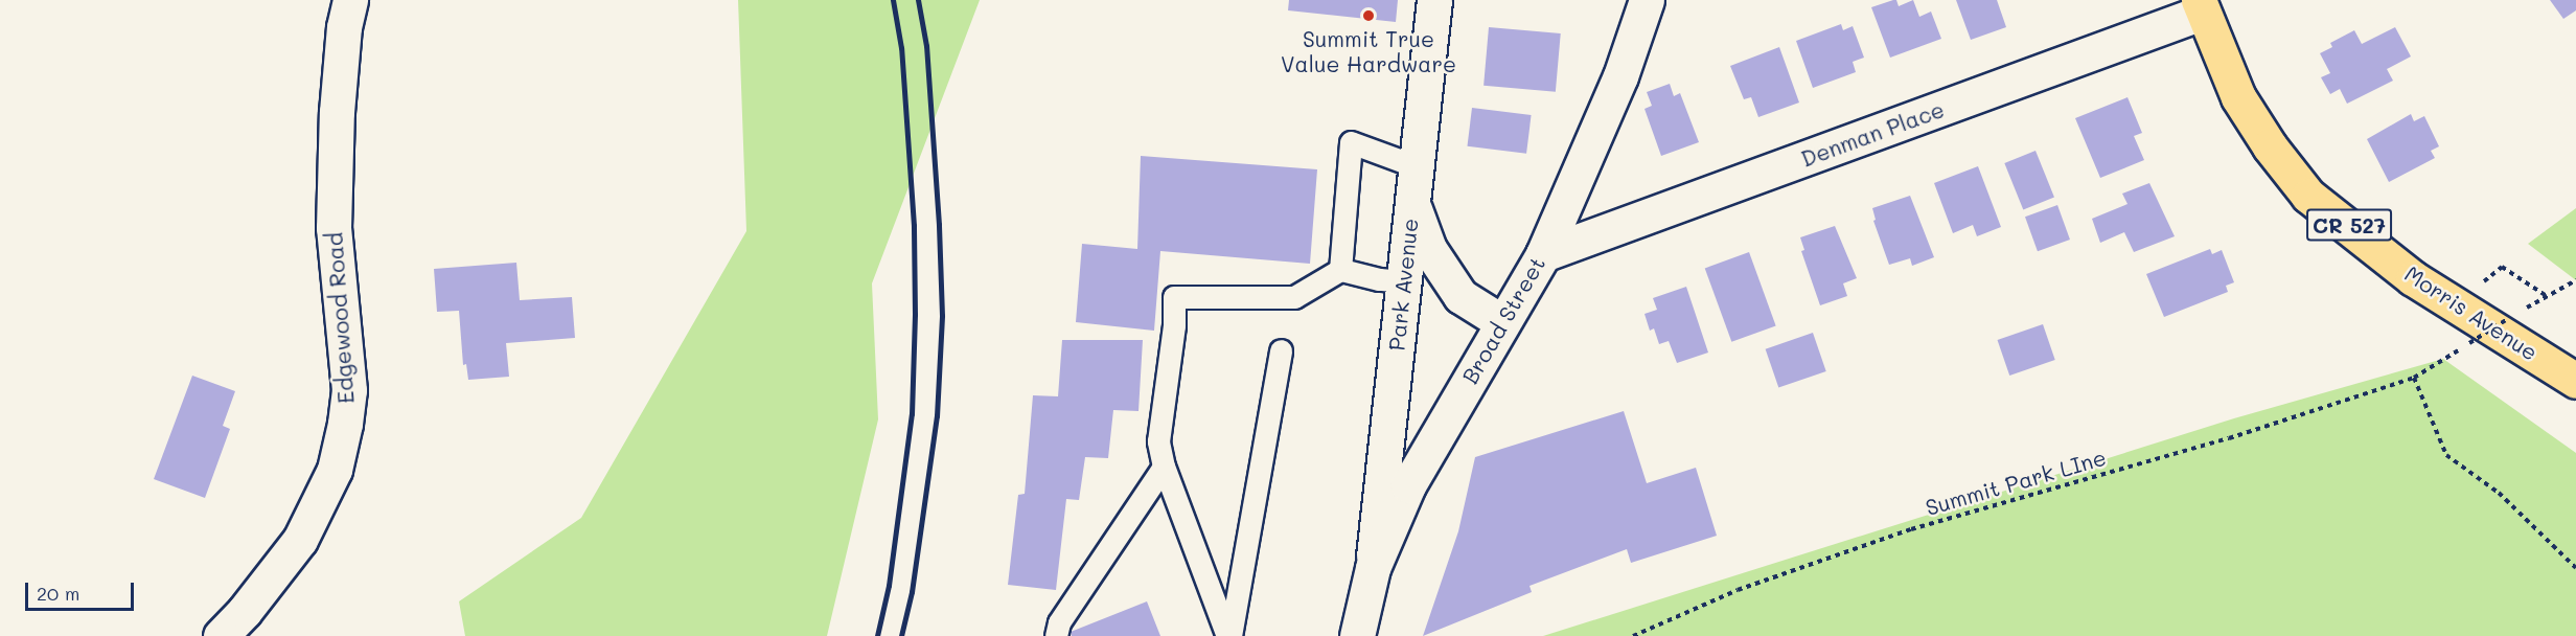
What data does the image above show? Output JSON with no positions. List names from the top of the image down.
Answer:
{
  "streets": {
    "main road": ["CR 527", "Morris Avenue"],
    "street": [
      "Denman Place",
      "Park Avenue",
      "Edgewood Road",
      "Broad Street"
    ],
    "path": ["Summit Park LIne"]
  },
  "crossings": [
    ["Denman Place", "Morris Avenue"],
    ["Denman Place", "Broad Street"],
    ["Park Avenue", "Broad Street"]
  ],
  "places": ["Summit True Value Hardware"],
  "scale_bar": "20 m"
}
